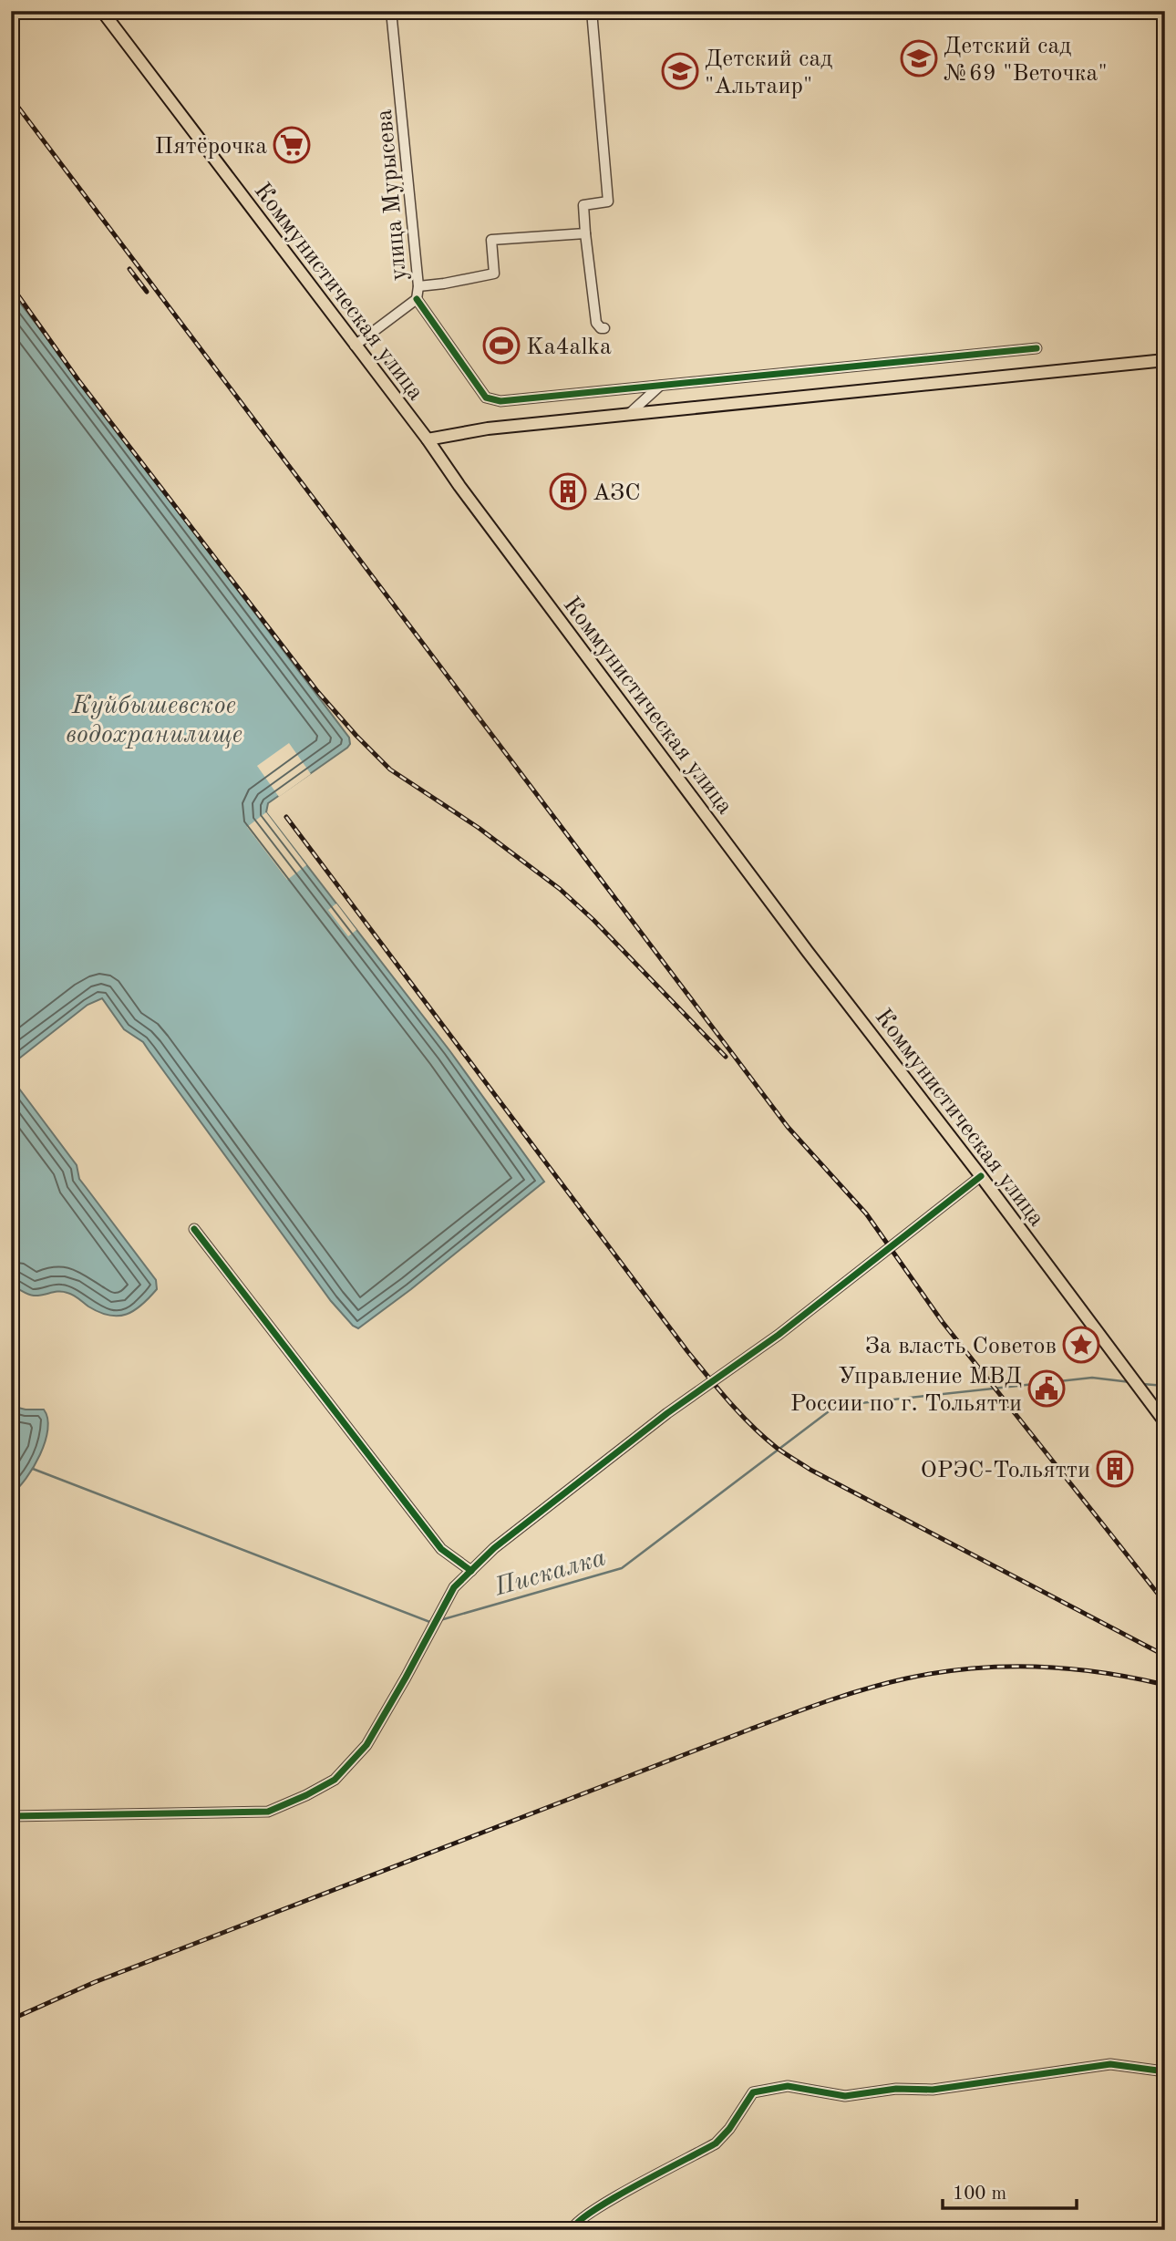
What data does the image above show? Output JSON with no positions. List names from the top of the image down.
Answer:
{
  "streets": {
    "main road": ["Коммунистическая улица"],
    "street": ["улица Мурысева"]
  },
  "crossings": [
    ["улица Мурысева", "Коммунистическая улица"]
  ],
  "water": ["Куйбышевское водохранилище", "Пискалка"],
  "places": {
    "school or university": ["Детский сад №69 \"Веточка\"", "Детский сад \"Альтаир\""],
    "supermarket": ["Пятёрочка"],
    "sports": ["Ka4alka"],
    "building": ["АЗС", "ОРЭС-Тольятти"],
    "place": ["За власть Советов"],
    "public building": ["Управление МВД России по г. Тольятти"]
  },
  "scale_bar": "100 m"
}
